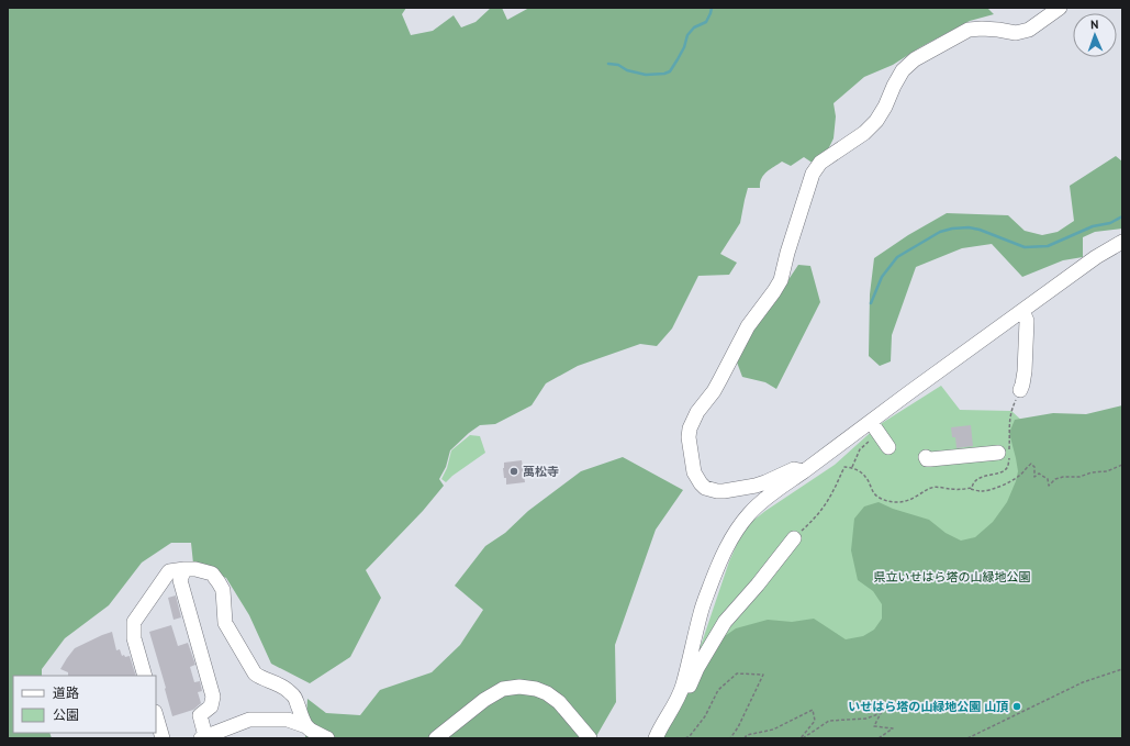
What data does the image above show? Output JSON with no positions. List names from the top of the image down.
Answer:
{
  "parks": ["県立いせはら塔の山緑地公園"],
  "places": ["萬松寺", "いせはら塔の山緑地公園 山頂"],
  "legend": ["道路", "公園"],
  "north": "top"
}
